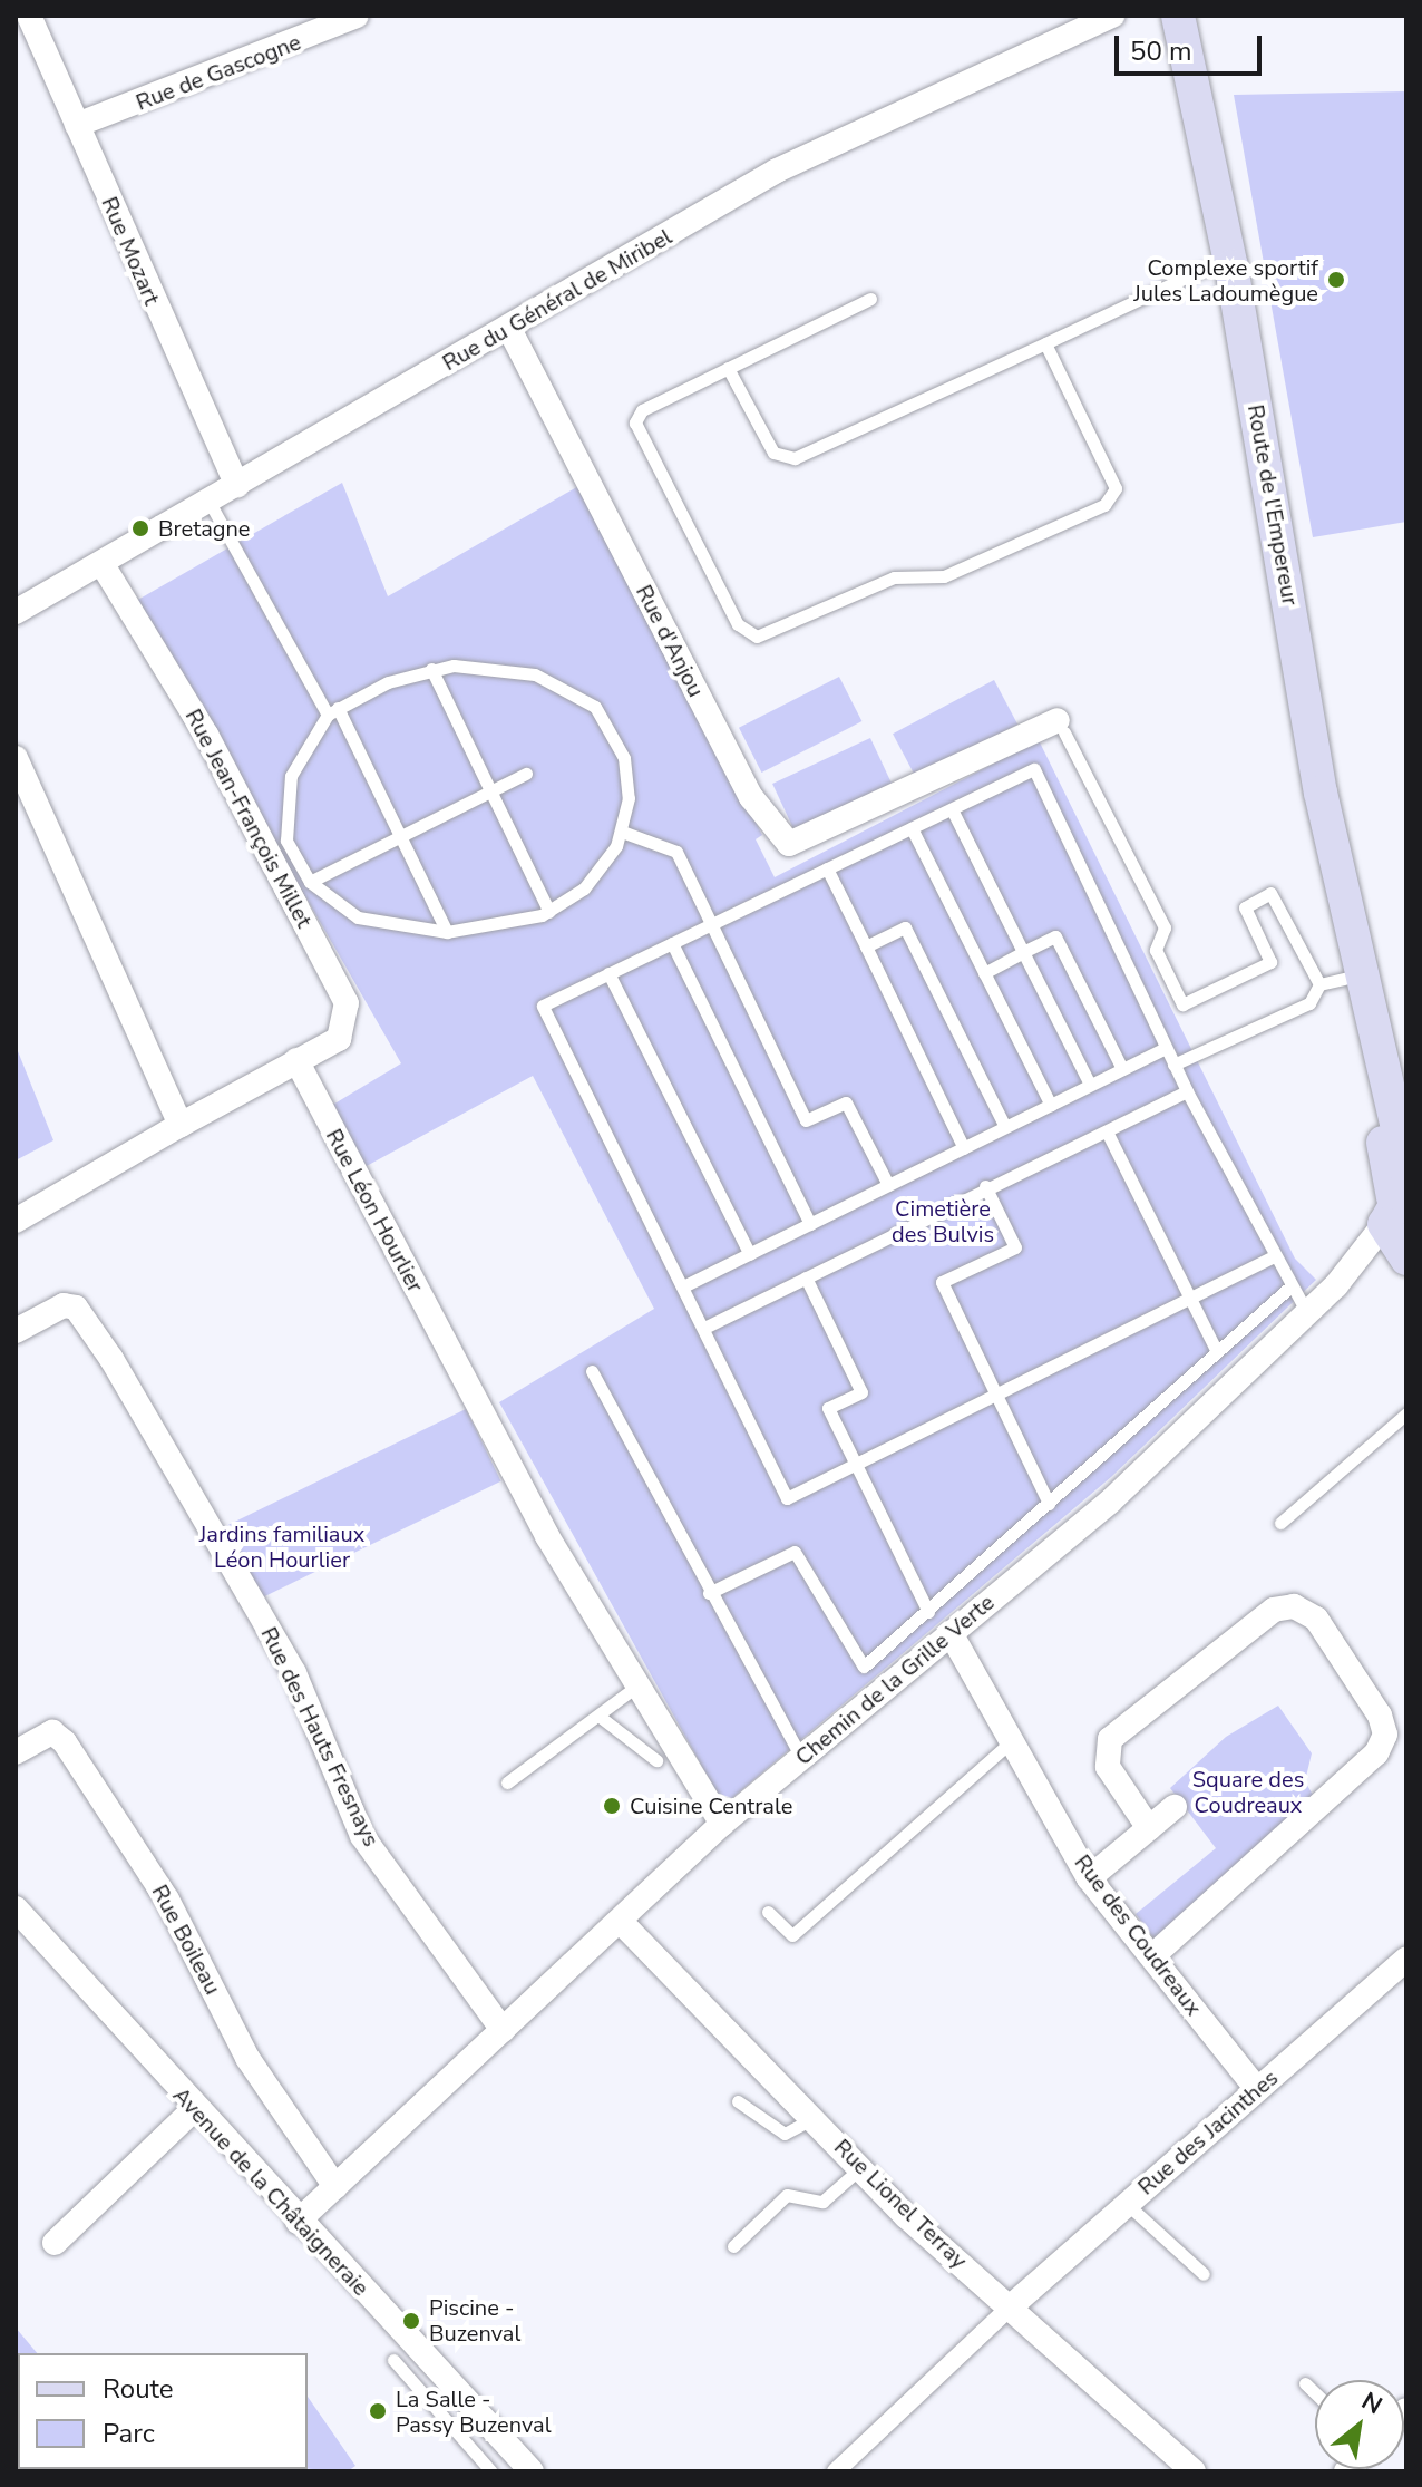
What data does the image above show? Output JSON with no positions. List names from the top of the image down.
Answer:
{
  "streets": {
    "main road": ["Route de l'Empereur"],
    "street": [
      "Rue de Gascogne",
      "Rue Mozart",
      "Rue du Général de Miribel",
      "Rue d'Anjou",
      "Rue Jean-François Millet",
      "Rue Léon Hourlier",
      "Chemin de la Grille Verte",
      "Rue des Hauts Fresnays",
      "Rue des Coudreaux",
      "Rue Boileau",
      "Rue des Jacinthes",
      "Avenue de la Châtaigneraie",
      "Rue Lionel Terray"
    ]
  },
  "crossings": [
    ["Rue de Gascogne", "Rue Mozart"],
    ["Rue Mozart", "Rue du Général de Miribel"],
    ["Rue du Général de Miribel", "Rue d'Anjou"],
    ["Rue du Général de Miribel", "Rue Jean-François Millet"],
    ["Route de l'Empereur", "Chemin de la Grille Verte"],
    ["Rue Jean-François Millet", "Rue Léon Hourlier"],
    ["Rue Léon Hourlier", "Chemin de la Grille Verte"],
    ["Chemin de la Grille Verte", "Rue des Hauts Fresnays"],
    ["Chemin de la Grille Verte", "Rue des Coudreaux"],
    ["Chemin de la Grille Verte", "Rue Boileau"],
    ["Chemin de la Grille Verte", "Avenue de la Châtaigneraie"],
    ["Chemin de la Grille Verte", "Rue Lionel Terray"],
    ["Rue des Coudreaux", "Rue des Jacinthes"],
    ["Rue des Jacinthes", "Rue Lionel Terray"]
  ],
  "parks": ["Cimetière des Bulvis", "Jardins familiaux Léon Hourlier", "Square des Coudreaux"],
  "places": [
    "Complexe sportif Jules Ladoumègue",
    "Bretagne",
    "Cuisine Centrale",
    "Piscine - Buzenval",
    "La Salle - Passy Buzenval"
  ],
  "legend": ["Route", "Parc"],
  "scale_bar": "50 m",
  "north": "top right"
}
